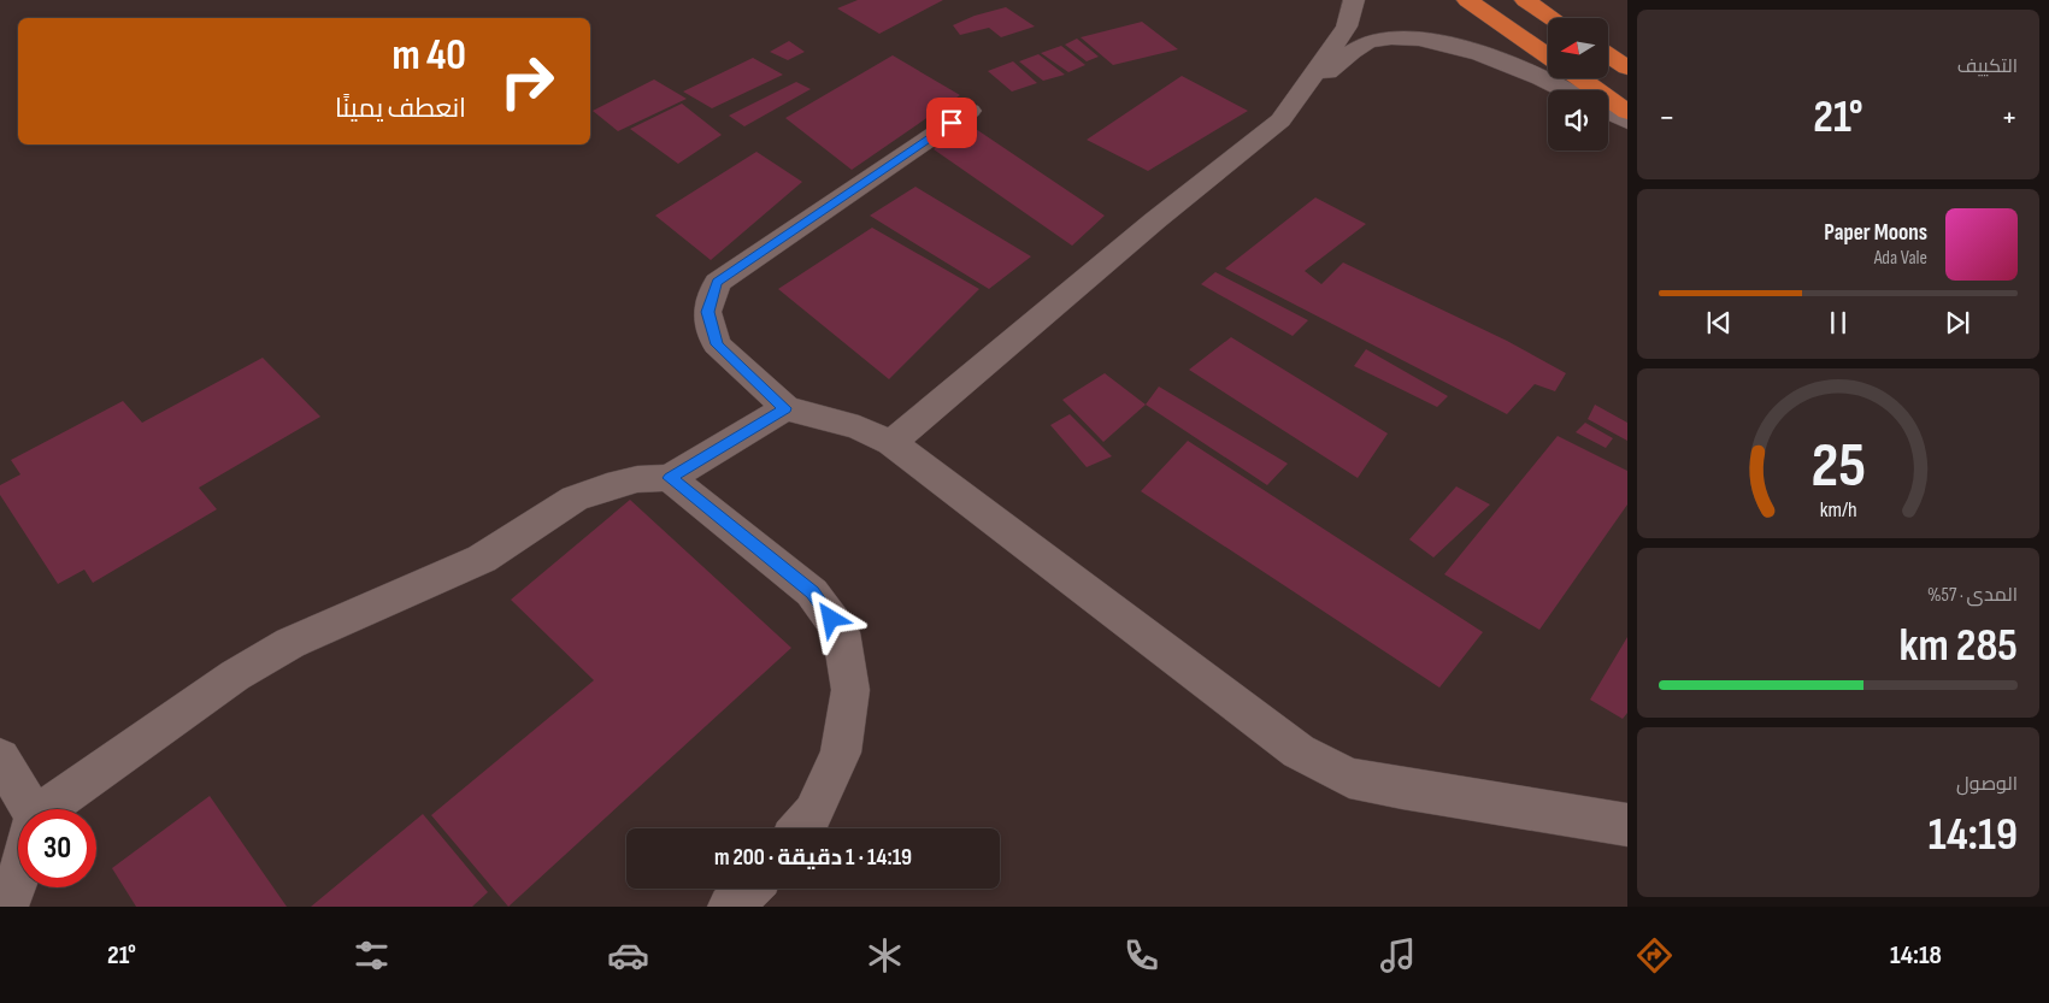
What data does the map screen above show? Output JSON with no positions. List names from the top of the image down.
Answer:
{
  "north": "left",
  "page": {
    "tile": [
      "التكييف",
      ["المدى · 57%", "285 km"],
      ["الوصول", "14:19"]
    ],
    "turn": ["40 m", "انعطف يمينًا"],
    "heat": ["−", "21°", "+"],
    "song": ["Paper Moons", "Ada Vale"],
    "limit": "30",
    "trip": "14:19 · 1 دقيقة · 200 m",
    "tabs": ["14:18", "21°"],
    "gauge": ["25", "km/h"]
  }
}
